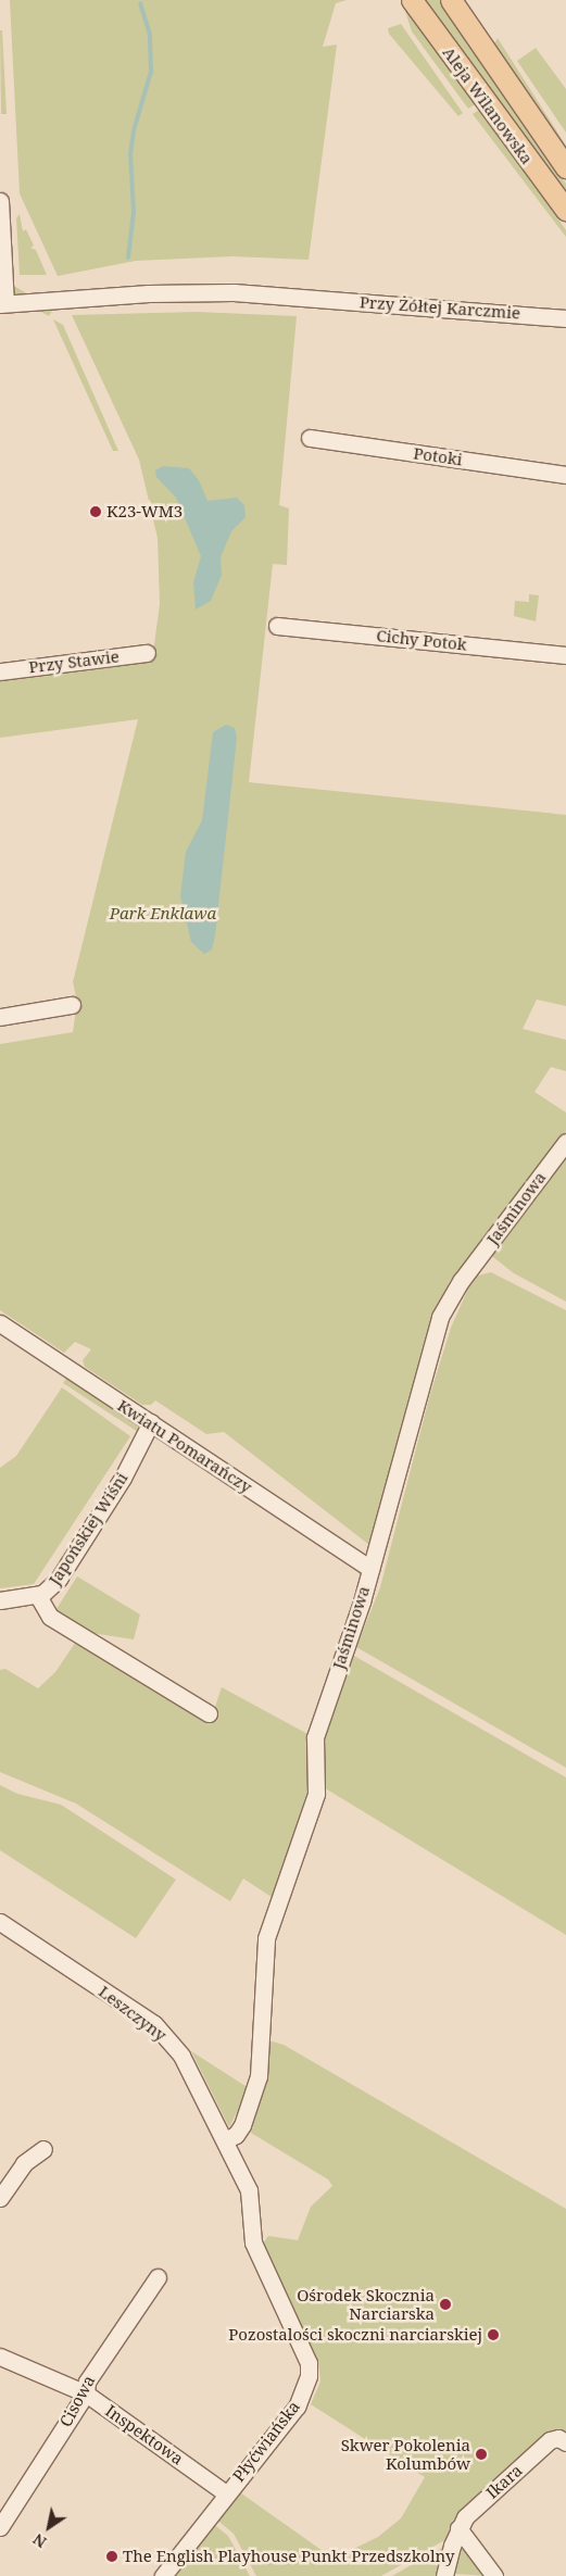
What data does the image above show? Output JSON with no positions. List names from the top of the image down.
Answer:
{
  "streets": {
    "main road": ["Aleja Wilanowska"],
    "street": [
      "Przy Żółtej Karczmie",
      "Potoki",
      "Cichy Potok",
      "Przy Stawie",
      "Jaśminowa",
      "Kwiatu Pomarańczy",
      "Japońskiej Wiśni",
      "Leszczyny",
      "Cisowa",
      "Inspektowa",
      "Płyćwiańska",
      "Ikara"
    ]
  },
  "crossings": [
    ["Jaśminowa", "Kwiatu Pomarańczy"],
    ["Jaśminowa", "Leszczyny"],
    ["Jaśminowa", "Płyćwiańska"],
    ["Kwiatu Pomarańczy", "Japońskiej Wiśni"],
    ["Leszczyny", "Płyćwiańska"],
    ["Cisowa", "Inspektowa"],
    ["Inspektowa", "Płyćwiańska"]
  ],
  "parks": ["Park Enklawa"],
  "places": [
    "K23-WM3",
    "Ośrodek Skocznia Narciarska",
    "Pozostalości skoczni narciarskiej",
    "Skwer Pokolenia Kolumbów",
    "The English Playhouse Punkt Przedszkolny"
  ],
  "north": "bottom left"
}
